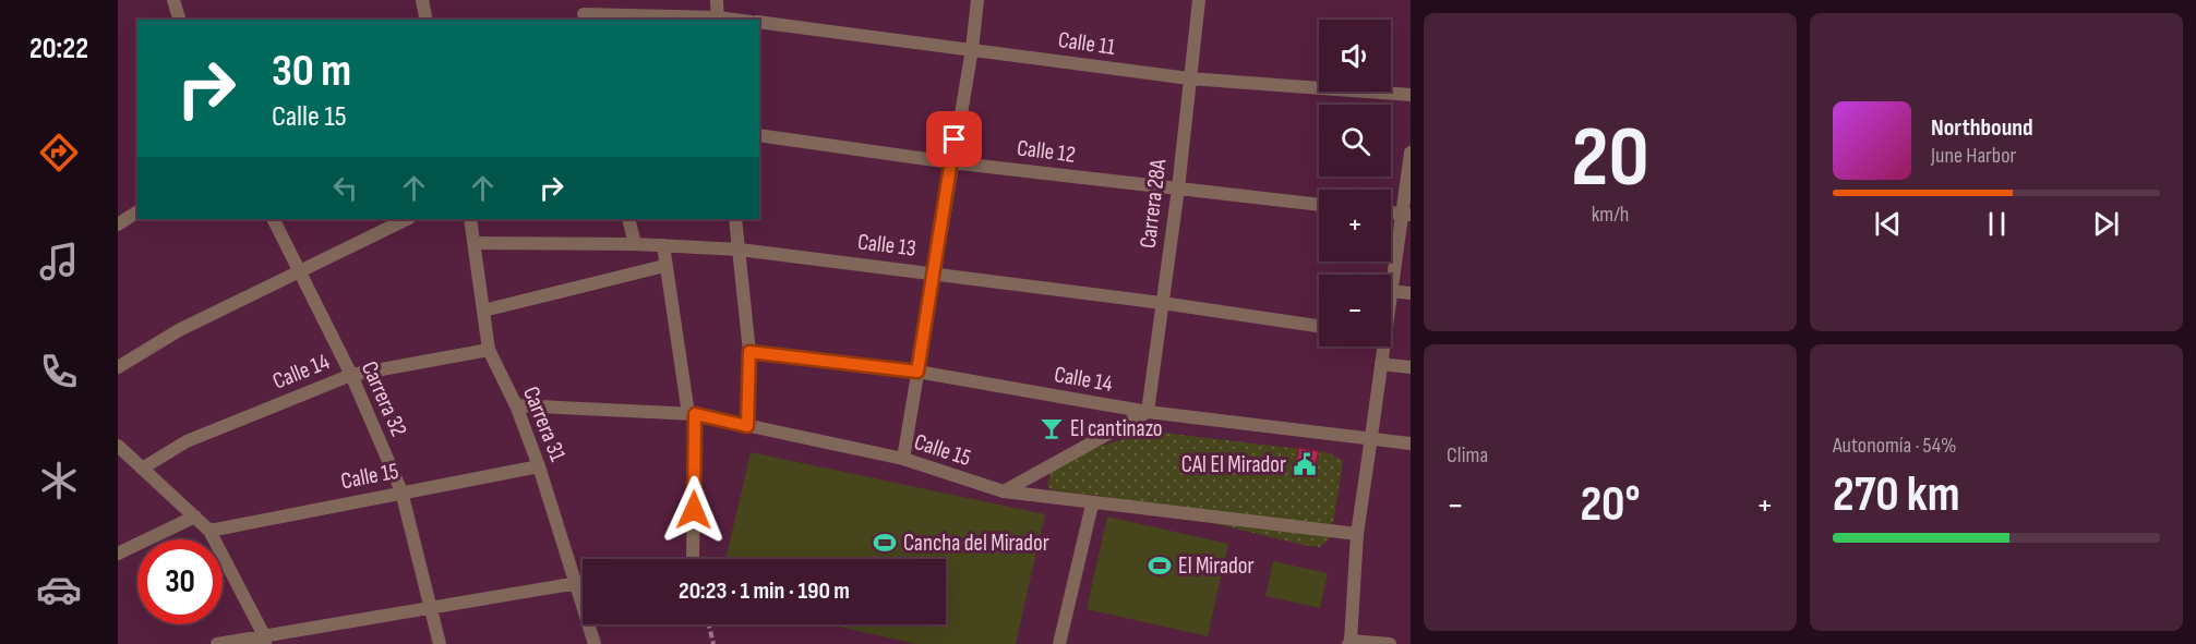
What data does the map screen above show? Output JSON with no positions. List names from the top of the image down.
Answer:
{
  "streets": {
    "street": [
      "Calle 11",
      "Calle 12",
      "Carrera 28A",
      "Calle 13",
      "Calle 14",
      "Carrera 32",
      "Carrera 31",
      "Calle 15"
    ]
  },
  "crossings": [
    ["Calle 11", "Carrera 28A"],
    ["Calle 12", "Carrera 28A"],
    ["Carrera 28A", "Calle 13"],
    ["Carrera 28A", "Calle 14"],
    ["Calle 13", "Carrera 31"],
    ["Calle 14", "Carrera 32"],
    ["Calle 14", "Carrera 31"],
    ["Carrera 32", "Calle 15"],
    ["Carrera 31", "Calle 15"]
  ],
  "places": {
    "bar": ["El cantinazo"],
    "public building": ["CAI El Mirador"],
    "sports": ["Cancha del Mirador", "El Mirador"]
  },
  "page": {
    "tabs": "20:22",
    "tile": [
      ["20", "km/h"],
      "Clima",
      ["Autonomía · 54%", "270 km"]
    ],
    "map_buttons": ["+", "−"],
    "turn": ["30 m", "Calle 15"],
    "song": ["Northbound", "June Harbor"],
    "heat": ["−", "20°", "+"],
    "limit": "30",
    "trip": "20:23 · 1 min · 190 m"
  }
}
